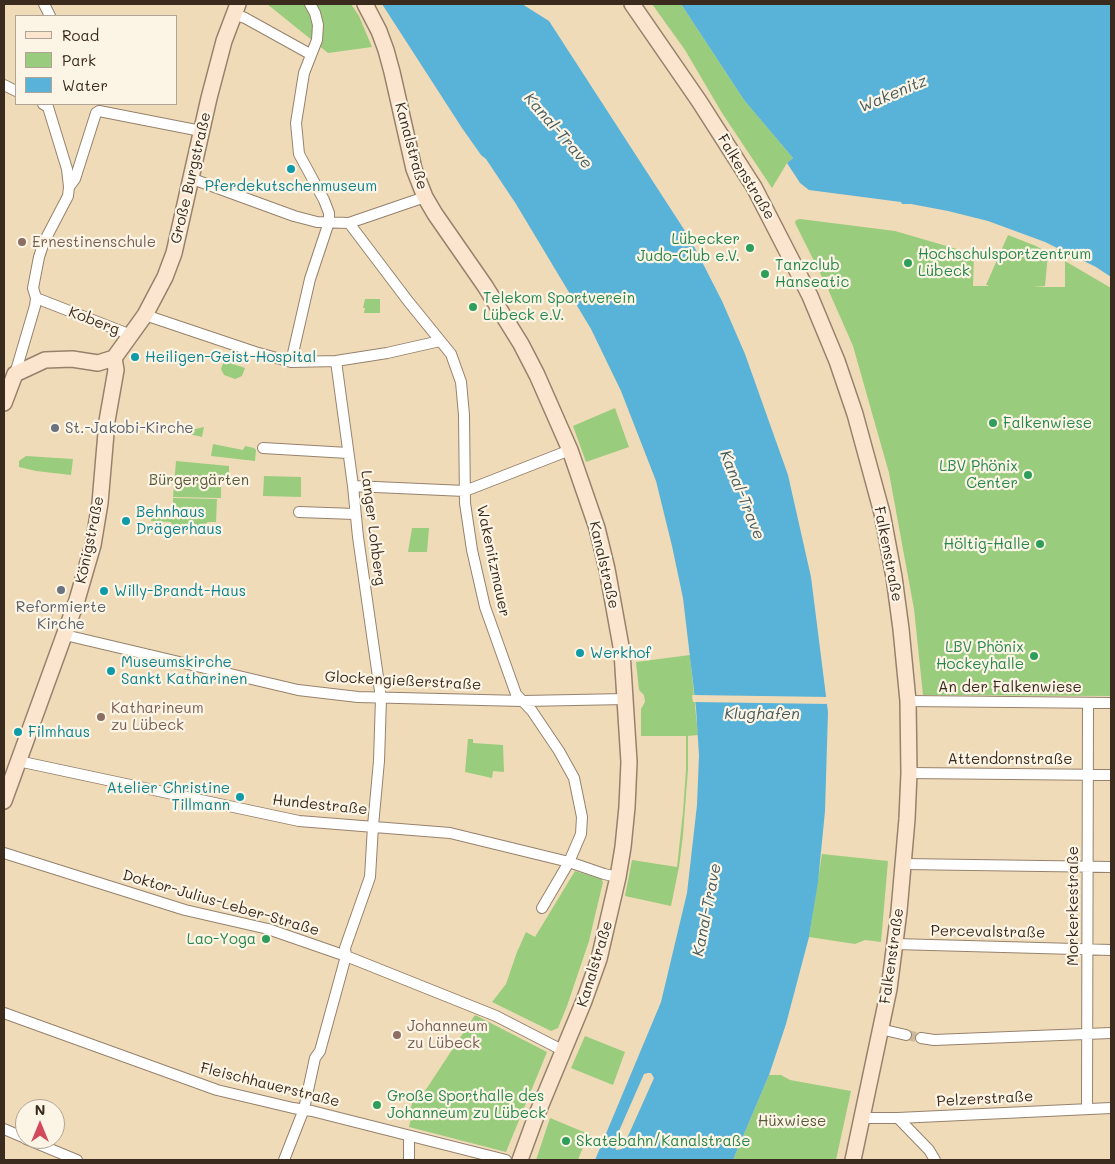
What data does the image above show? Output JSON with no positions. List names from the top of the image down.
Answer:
{
  "streets": {
    "main road": [
      "Kanalstraße",
      "Falkenstraße",
      "Große Burgstraße",
      "Koberg",
      "Königstraße"
    ],
    "street": [
      "Langer Lohberg",
      "Wakenitzmauer",
      "Glockengießerstraße",
      "An der Falkenwiese",
      "Attendornstraße",
      "Hundestraße",
      "Doktor-Julius-Leber-Straße",
      "Morkerkestraße",
      "Percevalstraße",
      "Fleischhauerstraße",
      "Pelzerstraße"
    ]
  },
  "crossings": [
    ["Kanalstraße", "Glockengießerstraße"],
    ["Kanalstraße", "Hundestraße"],
    ["Kanalstraße", "Doktor-Julius-Leber-Straße"],
    ["Falkenstraße", "An der Falkenwiese"],
    ["Falkenstraße", "Attendornstraße"],
    ["Falkenstraße", "Percevalstraße"],
    ["Falkenstraße", "Pelzerstraße"],
    ["Große Burgstraße", "Koberg"],
    ["Koberg", "Königstraße"],
    ["Langer Lohberg", "Glockengießerstraße"],
    ["Langer Lohberg", "Hundestraße"],
    ["Langer Lohberg", "Doktor-Julius-Leber-Straße"],
    ["Langer Lohberg", "Fleischhauerstraße"],
    ["Königstraße", "Glockengießerstraße"],
    ["Königstraße", "Hundestraße"],
    ["Wakenitzmauer", "Glockengießerstraße"],
    ["Wakenitzmauer", "Hundestraße"],
    ["An der Falkenwiese", "Morkerkestraße"],
    ["Attendornstraße", "Morkerkestraße"],
    ["Morkerkestraße", "Percevalstraße"],
    ["Morkerkestraße", "Pelzerstraße"]
  ],
  "water": ["Wakenitz", "Kanal-Trave", "Klughafen"],
  "parks": ["Bürgergärten", "Hüxwiese"],
  "places": [
    "Pferdekutschenmuseum",
    "Ernestinenschule",
    "Lübecker Judo-Club e.V.",
    "Hochschulsportzentrum Lübeck",
    "Tanzclub Hanseatic",
    "Telekom Sportverein Lübeck e.V.",
    "Heiligen-Geist-Hospital",
    "Falkenwiese",
    "St.-Jakobi-Kirche",
    "LBV Phönix Center",
    "Behnhaus Drägerhaus",
    "Höltig-Halle",
    "Reformierte Kirche",
    "Willy-Brandt-Haus",
    "Werkhof",
    "LBV Phönix Hockeyhalle",
    "Museumskirche Sankt Katharinen",
    "Katharineum zu Lübeck",
    "Filmhaus",
    "Atelier Christine Tillmann",
    "Lao-Yoga",
    "Johanneum zu Lübeck",
    "Große Sporthalle des Johanneum zu Lübeck",
    "Skatebahn/Kanalstraße"
  ],
  "legend": ["Road", "Park", "Water"],
  "north": "top"
}
